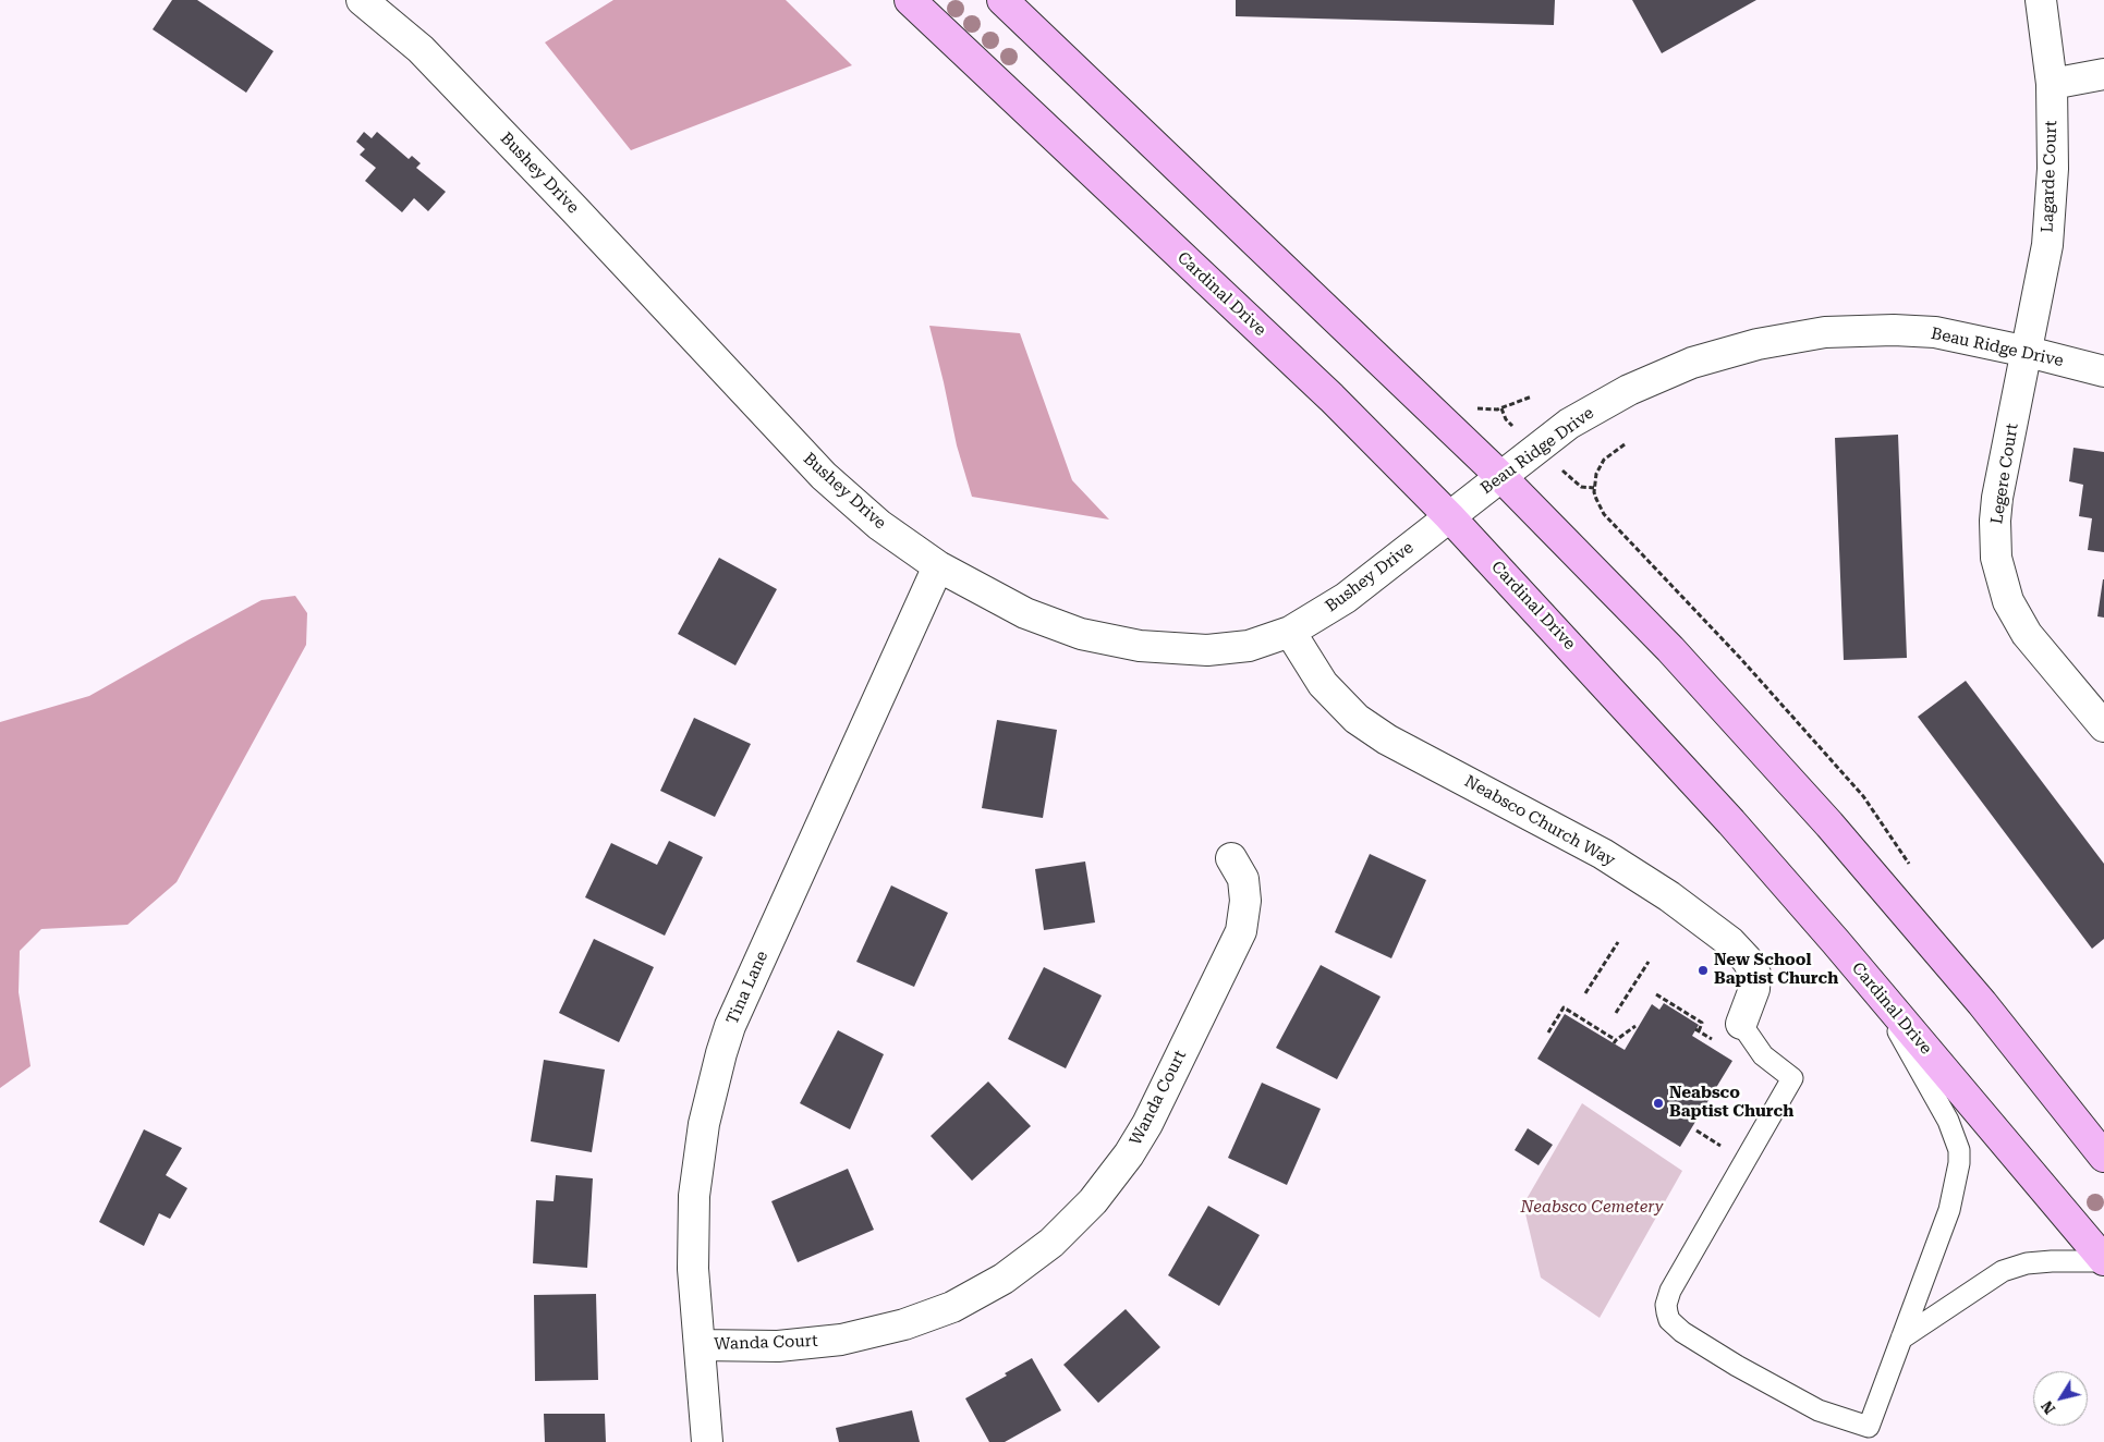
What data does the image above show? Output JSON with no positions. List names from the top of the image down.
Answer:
{
  "streets": {
    "main road": ["Cardinal Drive"],
    "street": [
      "Bushey Drive",
      "Lagarde Court",
      "Beau Ridge Drive",
      "Legere Court",
      "Neabsco Church Way",
      "Tina Lane",
      "Wanda Court"
    ]
  },
  "crossings": [
    ["Bushey Drive", "Cardinal Drive"],
    ["Bushey Drive", "Beau Ridge Drive"],
    ["Bushey Drive", "Neabsco Church Way"],
    ["Bushey Drive", "Tina Lane"],
    ["Lagarde Court", "Beau Ridge Drive"],
    ["Lagarde Court", "Legere Court"],
    ["Cardinal Drive", "Beau Ridge Drive"],
    ["Beau Ridge Drive", "Legere Court"],
    ["Tina Lane", "Wanda Court"]
  ],
  "parks": ["Neabsco Cemetery"],
  "places": ["New School Baptist Church", "Neabsco Baptist Church"],
  "north": "bottom left"
}
